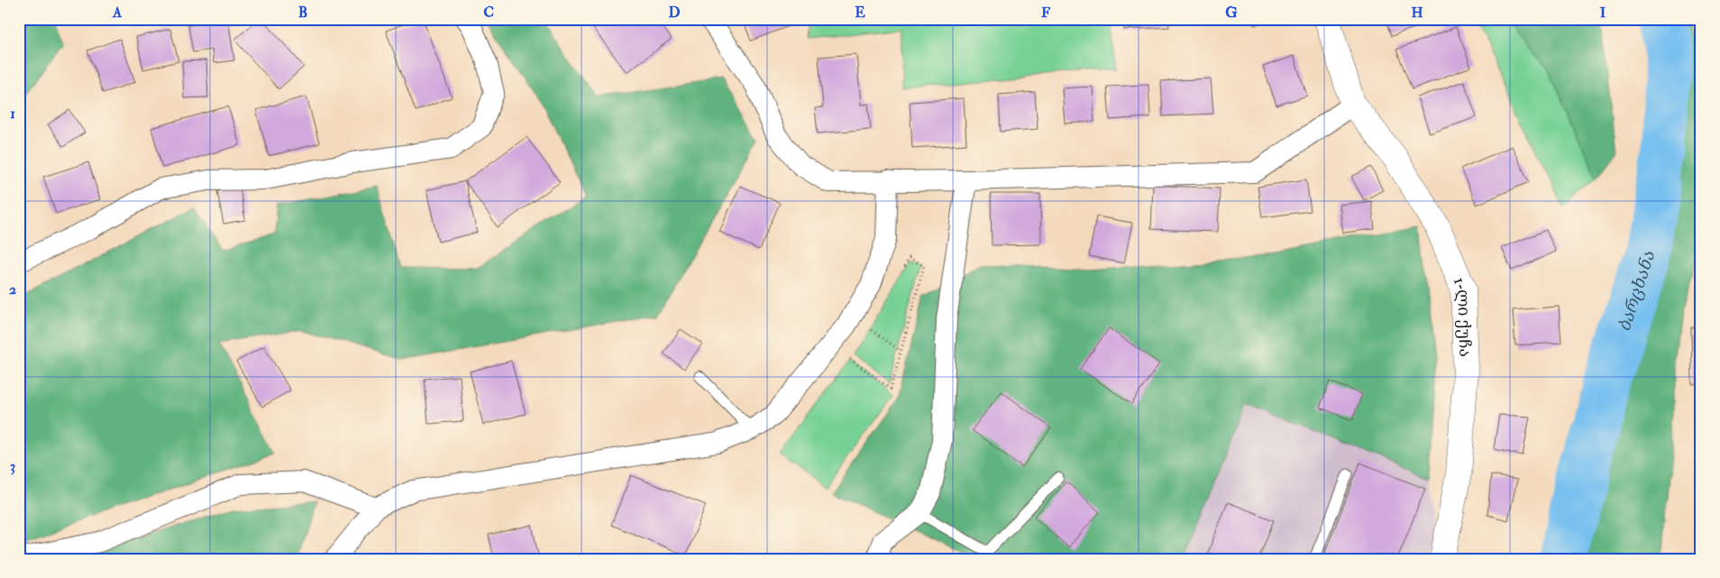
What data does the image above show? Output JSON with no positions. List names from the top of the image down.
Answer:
{
  "streets": {
    "main road": ["1-ლი ქუჩა"]
  },
  "water": ["ბარცხანა"],
  "grid": {
    "columns": [
      "A",
      "B",
      "C",
      "D",
      "E",
      "F",
      "G",
      "H",
      "I"
    ],
    "rows": ["1", "2", "3"]
  }
}
